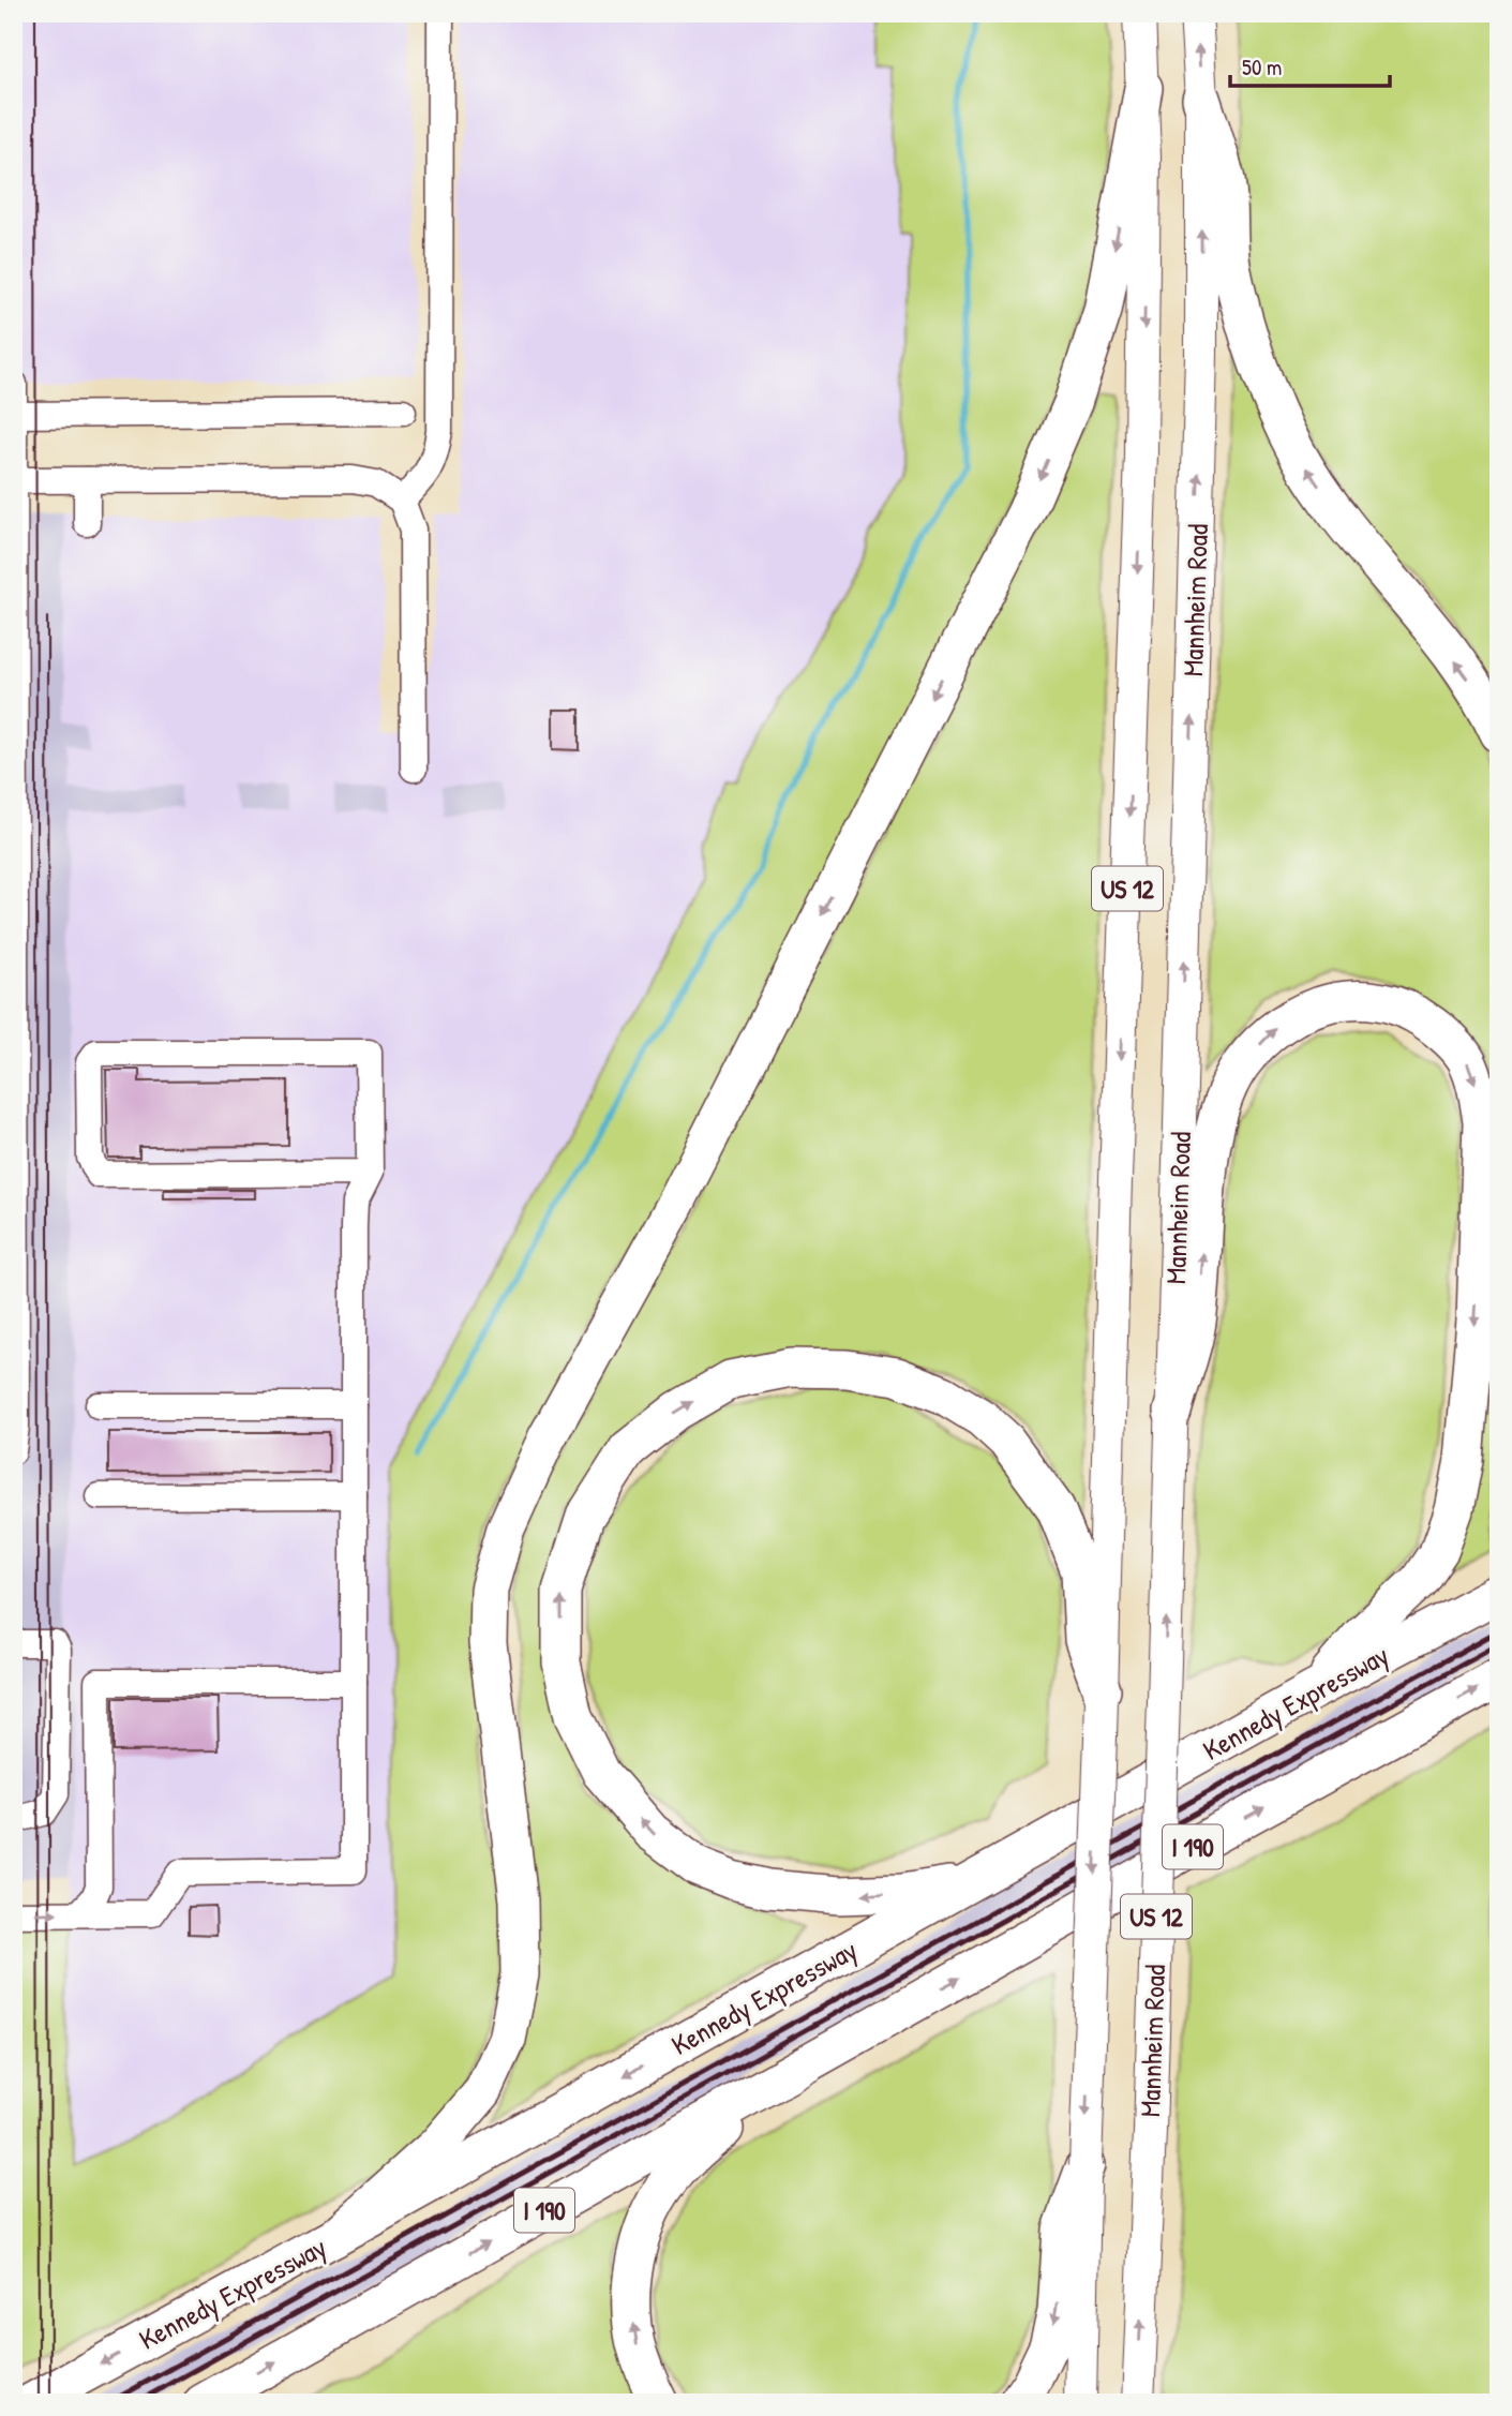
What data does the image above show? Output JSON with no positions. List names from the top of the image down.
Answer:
{
  "streets": {
    "highway": ["Kennedy Expressway", "I 190"],
    "main road": ["Mannheim Road", "US 12"]
  },
  "scale_bar": "50 m"
}
